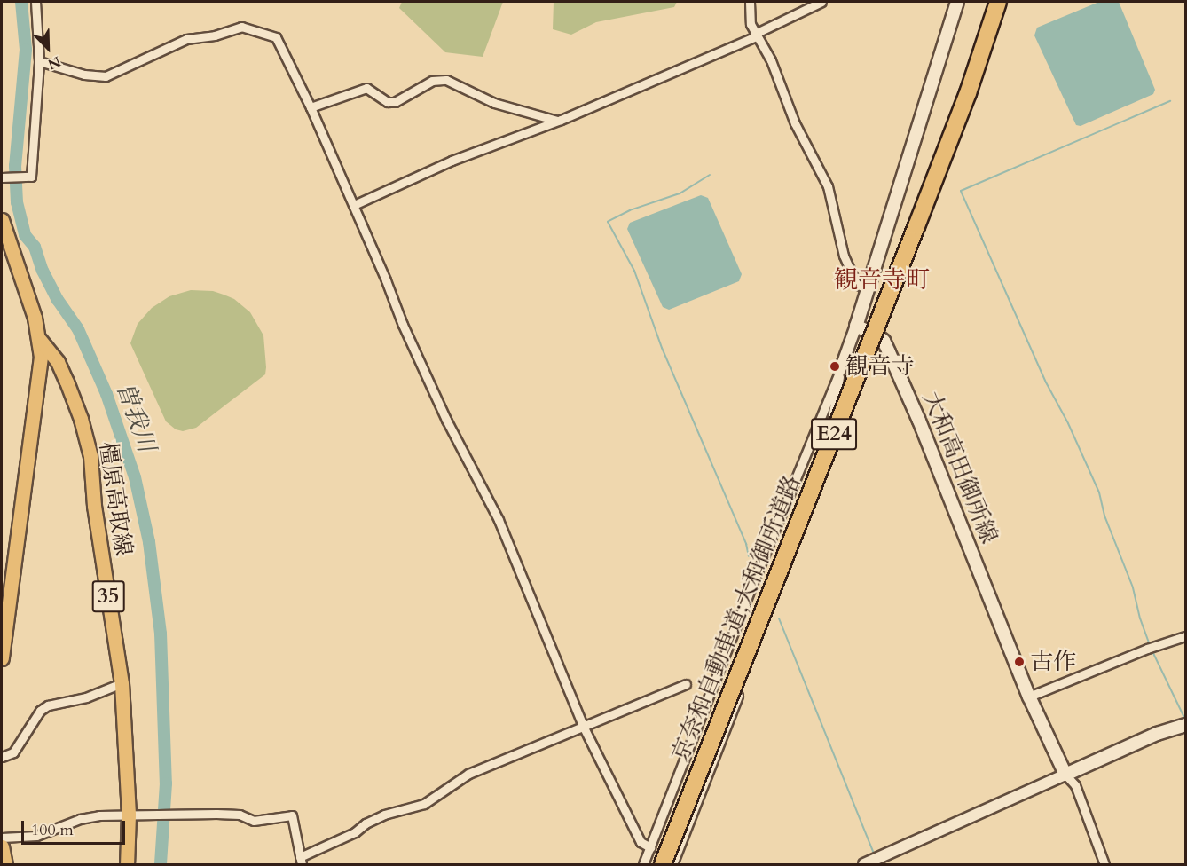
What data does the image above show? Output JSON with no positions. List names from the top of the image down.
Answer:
{
  "streets": {
    "highway": ["E24", "京奈和自動車道;大和御所道路"],
    "main road": ["大和高田御所線", "橿原高取線", "35"]
  },
  "districts": ["観音寺町"],
  "water": ["曽我川"],
  "places": ["観音寺", "古作"],
  "scale_bar": "100 m",
  "north": "bottom right"
}
